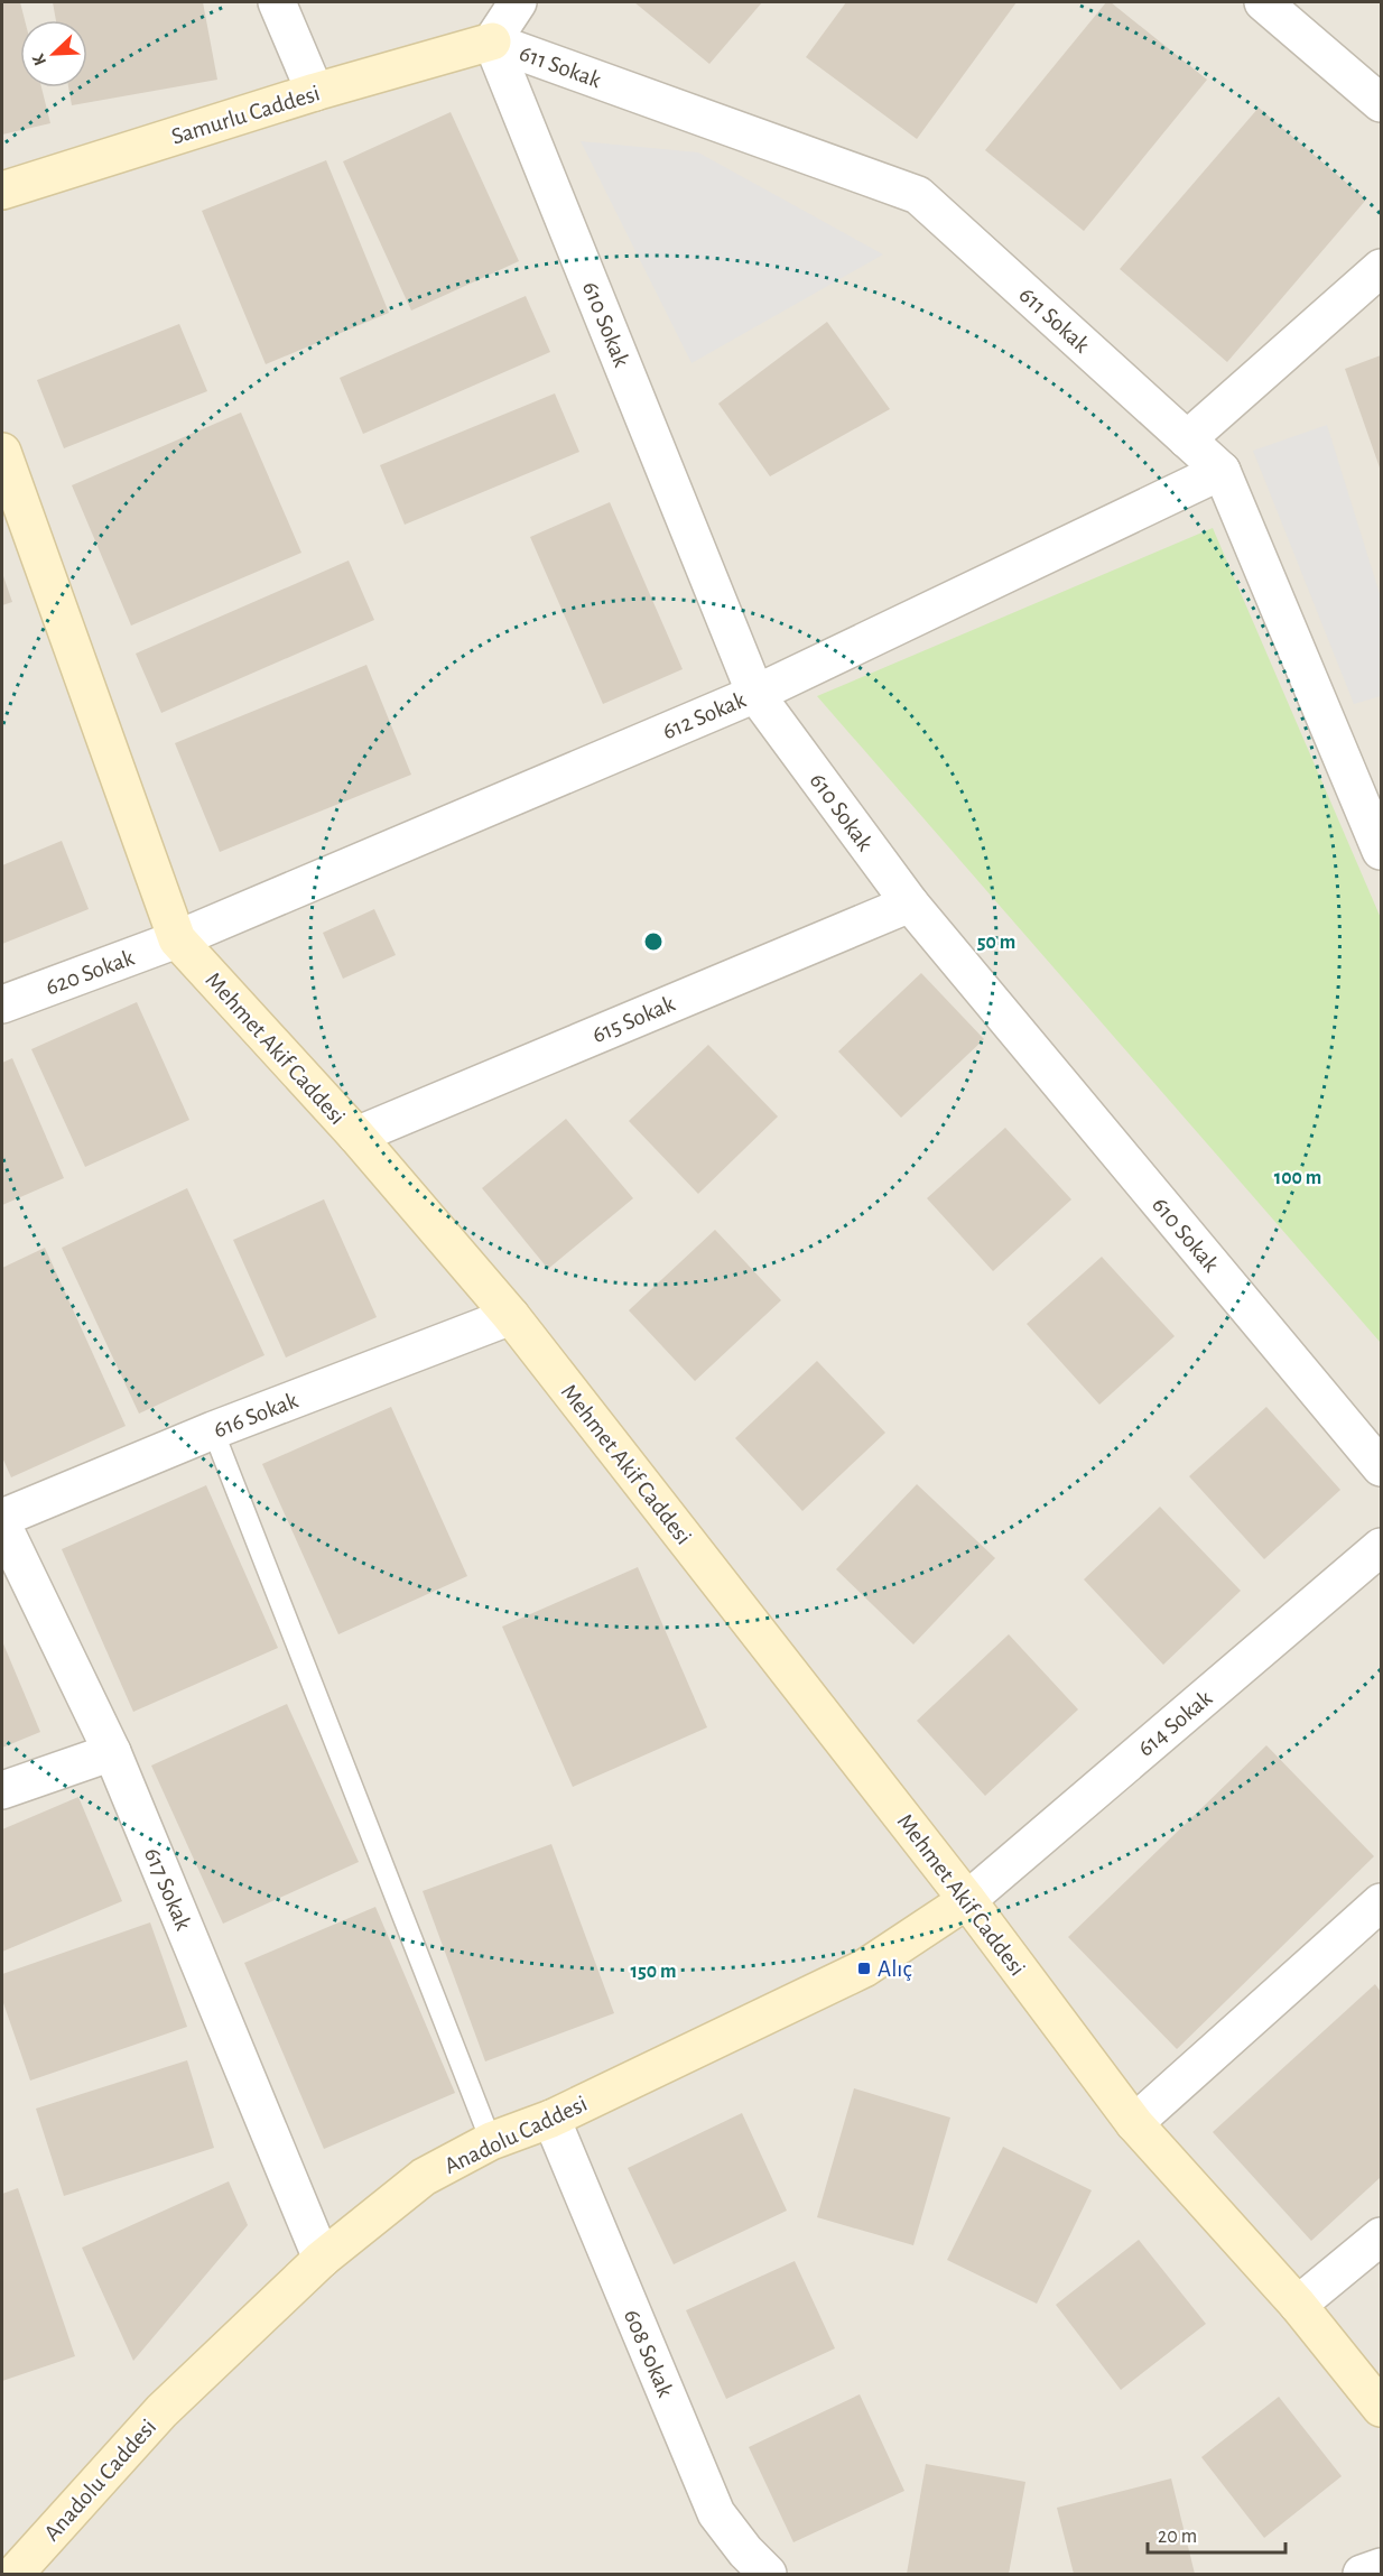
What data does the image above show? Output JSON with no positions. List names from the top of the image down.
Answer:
{
  "streets": {
    "street": [
      "611 Sokak",
      "Samurlu Caddesi",
      "610 Sokak",
      "612 Sokak",
      "620 Sokak",
      "615 Sokak",
      "Mehmet Akif Caddesi",
      "616 Sokak",
      "614 Sokak",
      "617 Sokak",
      "Anadolu Caddesi",
      "608 Sokak"
    ]
  },
  "crossings": [
    ["611 Sokak", "Samurlu Caddesi"],
    ["611 Sokak", "610 Sokak"],
    ["611 Sokak", "612 Sokak"],
    ["Samurlu Caddesi", "610 Sokak"],
    ["610 Sokak", "612 Sokak"],
    ["610 Sokak", "615 Sokak"],
    ["612 Sokak", "620 Sokak"],
    ["612 Sokak", "Mehmet Akif Caddesi"],
    ["620 Sokak", "Mehmet Akif Caddesi"],
    ["615 Sokak", "Mehmet Akif Caddesi"],
    ["Mehmet Akif Caddesi", "616 Sokak"],
    ["Mehmet Akif Caddesi", "614 Sokak"],
    ["Mehmet Akif Caddesi", "Anadolu Caddesi"],
    ["614 Sokak", "Anadolu Caddesi"],
    ["617 Sokak", "Anadolu Caddesi"],
    ["Anadolu Caddesi", "608 Sokak"]
  ],
  "places": {
    "transit": ["Alıç"]
  },
  "scale_bar": "20 m",
  "north": "bottom left",
  "rings": ["50 m", "100 m", "150 m"]
}
